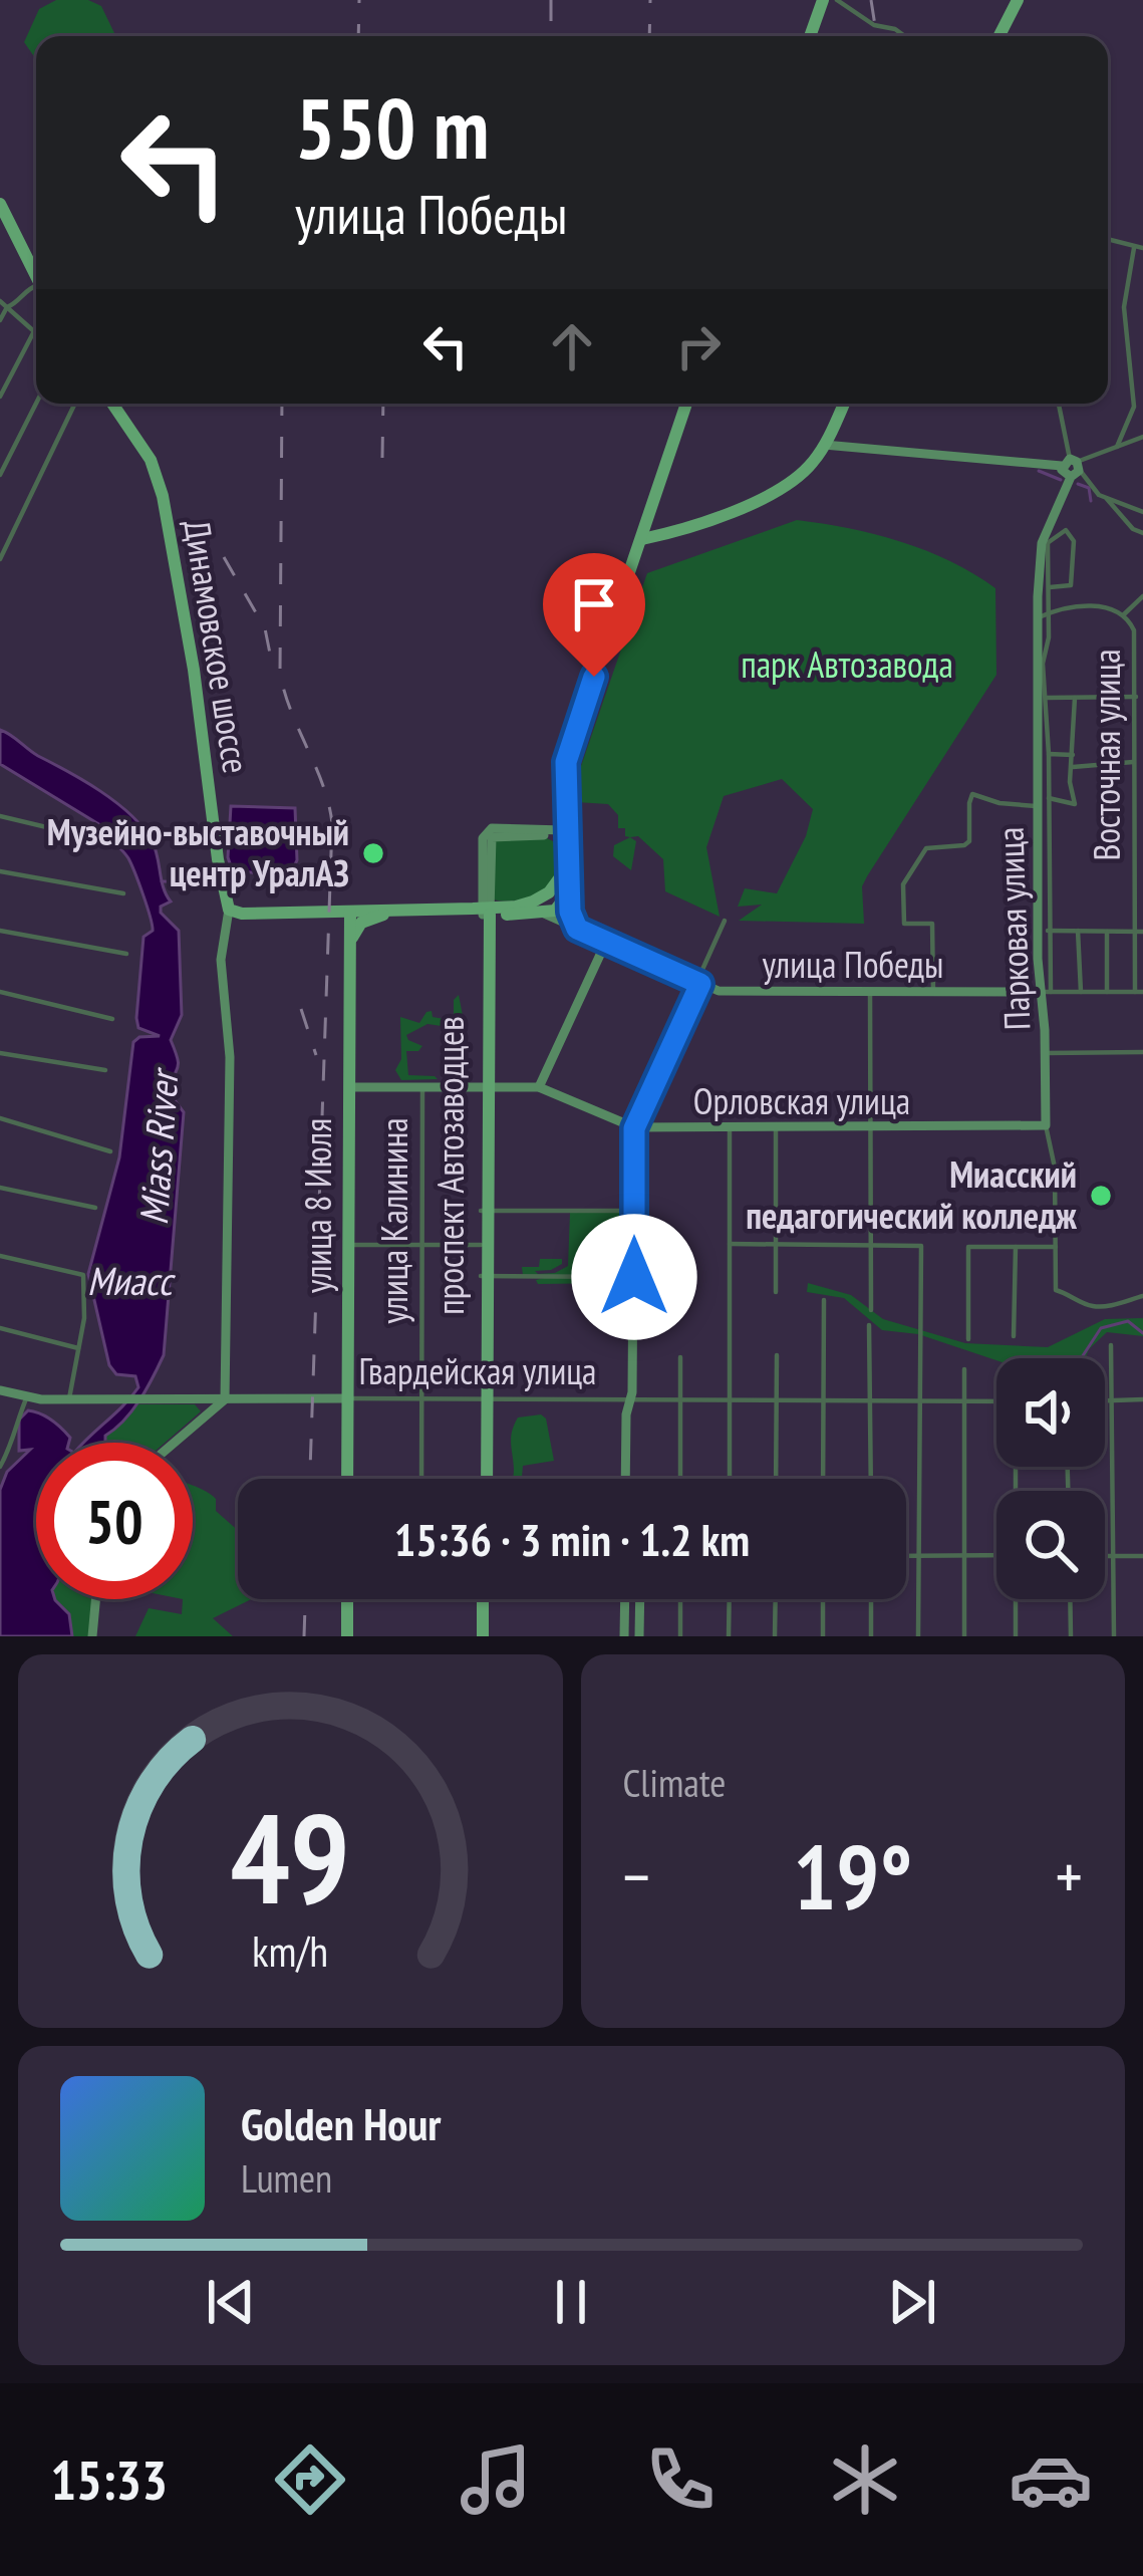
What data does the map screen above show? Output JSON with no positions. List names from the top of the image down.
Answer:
{
  "streets": {
    "main road": ["Динамовское шоссе", "проспект Автозаводцев", "улица 8 Июля"],
    "street": [
      "Восточная улица",
      "Парковая улица",
      "улица Победы",
      "Орловская улица",
      "улица Калинина",
      "Гвардейская улица"
    ]
  },
  "crossings": [
    ["Восточная улица", "Парковая улица"],
    ["Восточная улица", "улица Победы"],
    ["Парковая улица", "улица Победы"],
    ["Парковая улица", "Орловская улица"],
    ["Орловская улица", "проспект Автозаводцев"],
    ["Орловская улица", "улица 8 Июля"],
    ["Орловская улица", "улица Калинина"],
    ["проспект Автозаводцев", "Гвардейская улица"],
    ["улица 8 Июля", "Гвардейская улица"],
    ["улица Калинина", "Гвардейская улица"]
  ],
  "water": ["Miass River", "Миасс"],
  "parks": ["парк Автозавода"],
  "places": ["Музейно-выставочный центр УралАЗ", "Миасский педагогический колледж"],
  "page": {
    "turn": ["550 m", "улица Победы"],
    "limit": "50",
    "trip": "15:36 · 3 min · 1.2 km",
    "tile": "Climate",
    "heat": ["−", "19°", "+"],
    "song": ["Golden Hour", "Lumen"],
    "tabs": "15:33",
    "gauge": ["49", "km/h"]
  }
}
